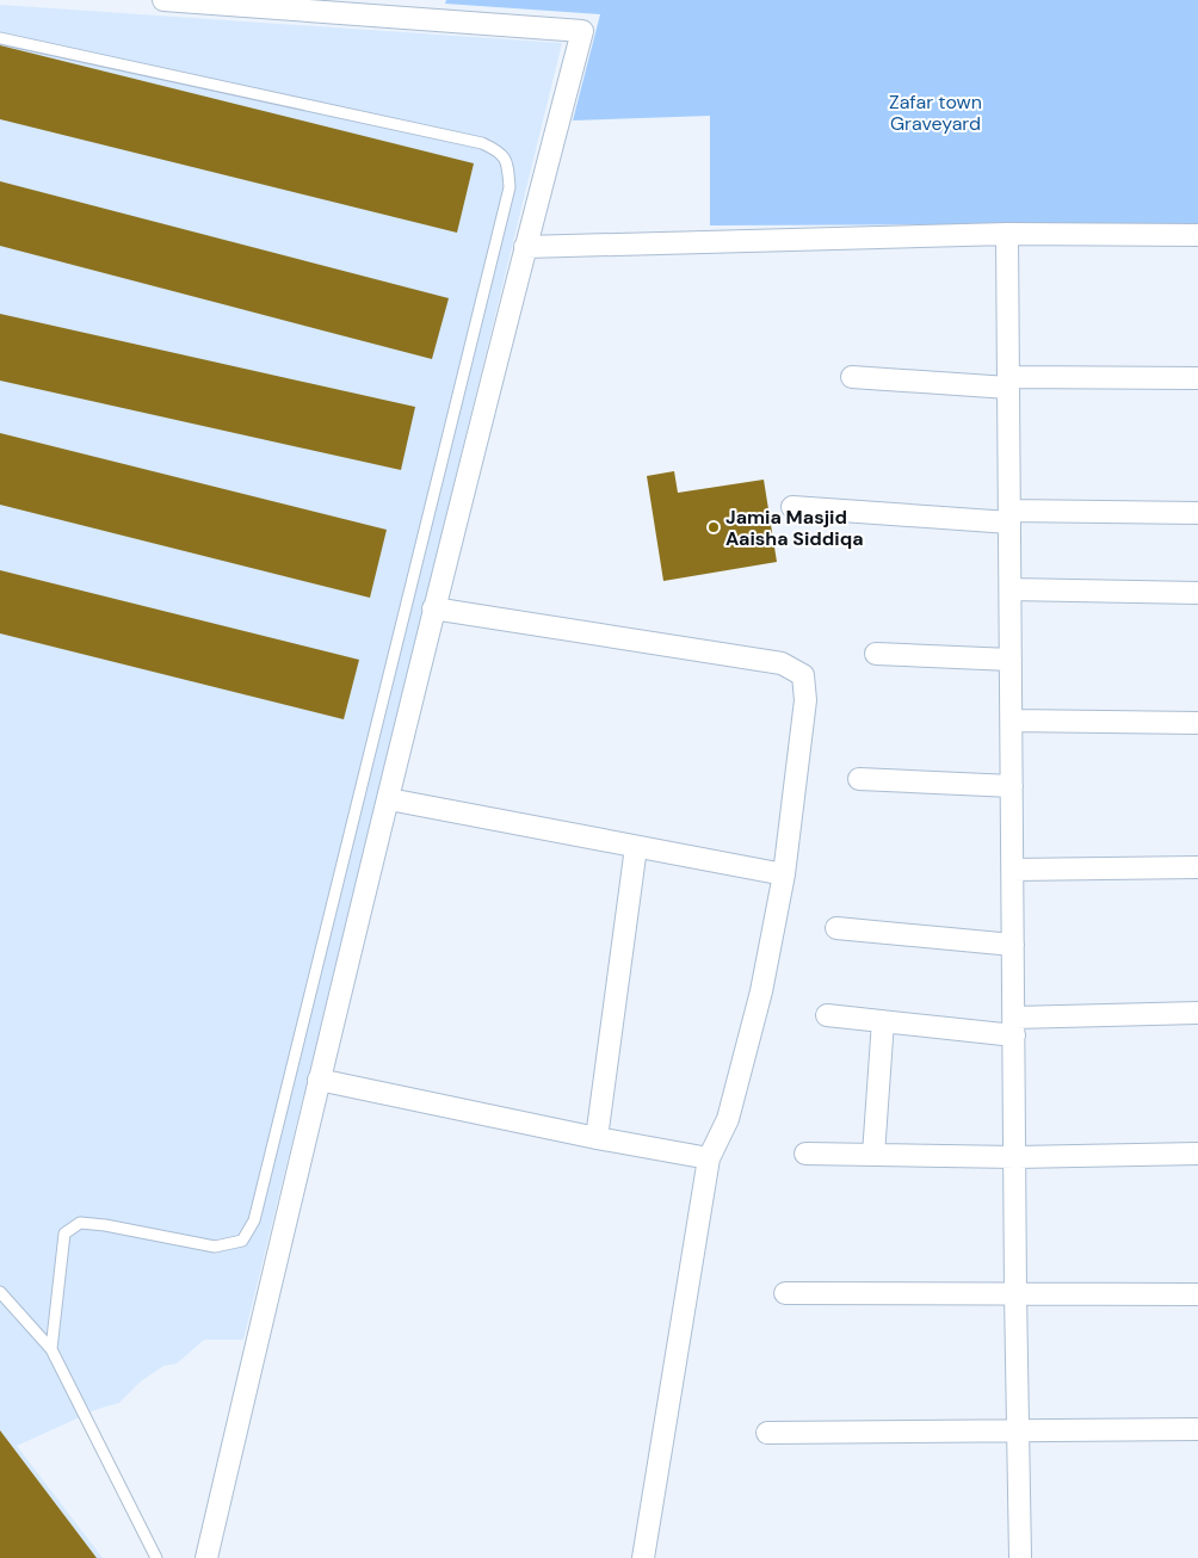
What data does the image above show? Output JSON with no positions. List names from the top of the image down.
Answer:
{
  "parks": ["Zafar town Graveyard"],
  "places": ["Jamia Masjid Aaisha Siddiqa"]
}
